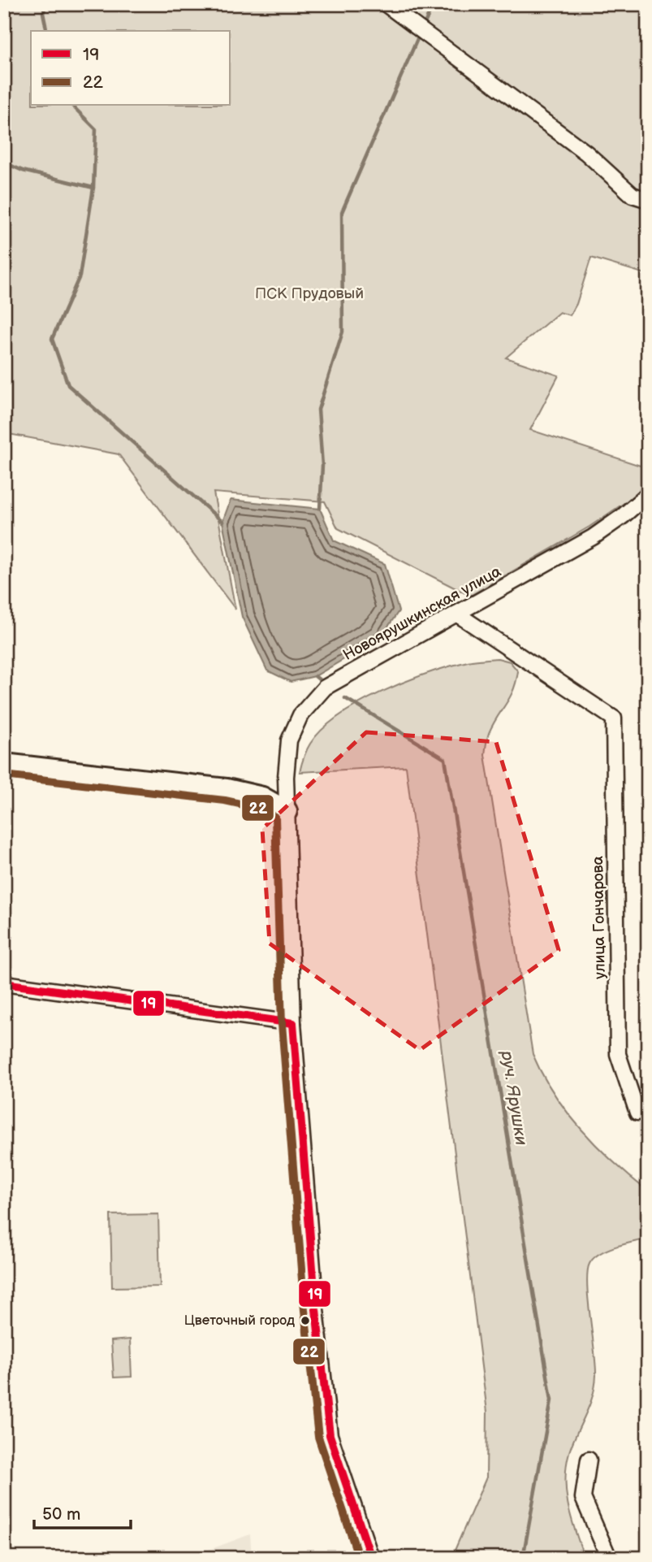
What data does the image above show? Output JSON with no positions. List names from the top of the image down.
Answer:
{
  "streets": {
    "street": ["Новоярушкинская улица", "улица Гончарова"]
  },
  "crossings": [
    ["Новоярушкинская улица", "улица Гончарова"]
  ],
  "water": ["руч. Ярушки"],
  "parks": ["ПСК Прудовый"],
  "places": ["Цветочный город"],
  "lines": ["transit line 22", "transit line 19"],
  "legend": ["19", "22"],
  "scale_bar": "50 m"
}
